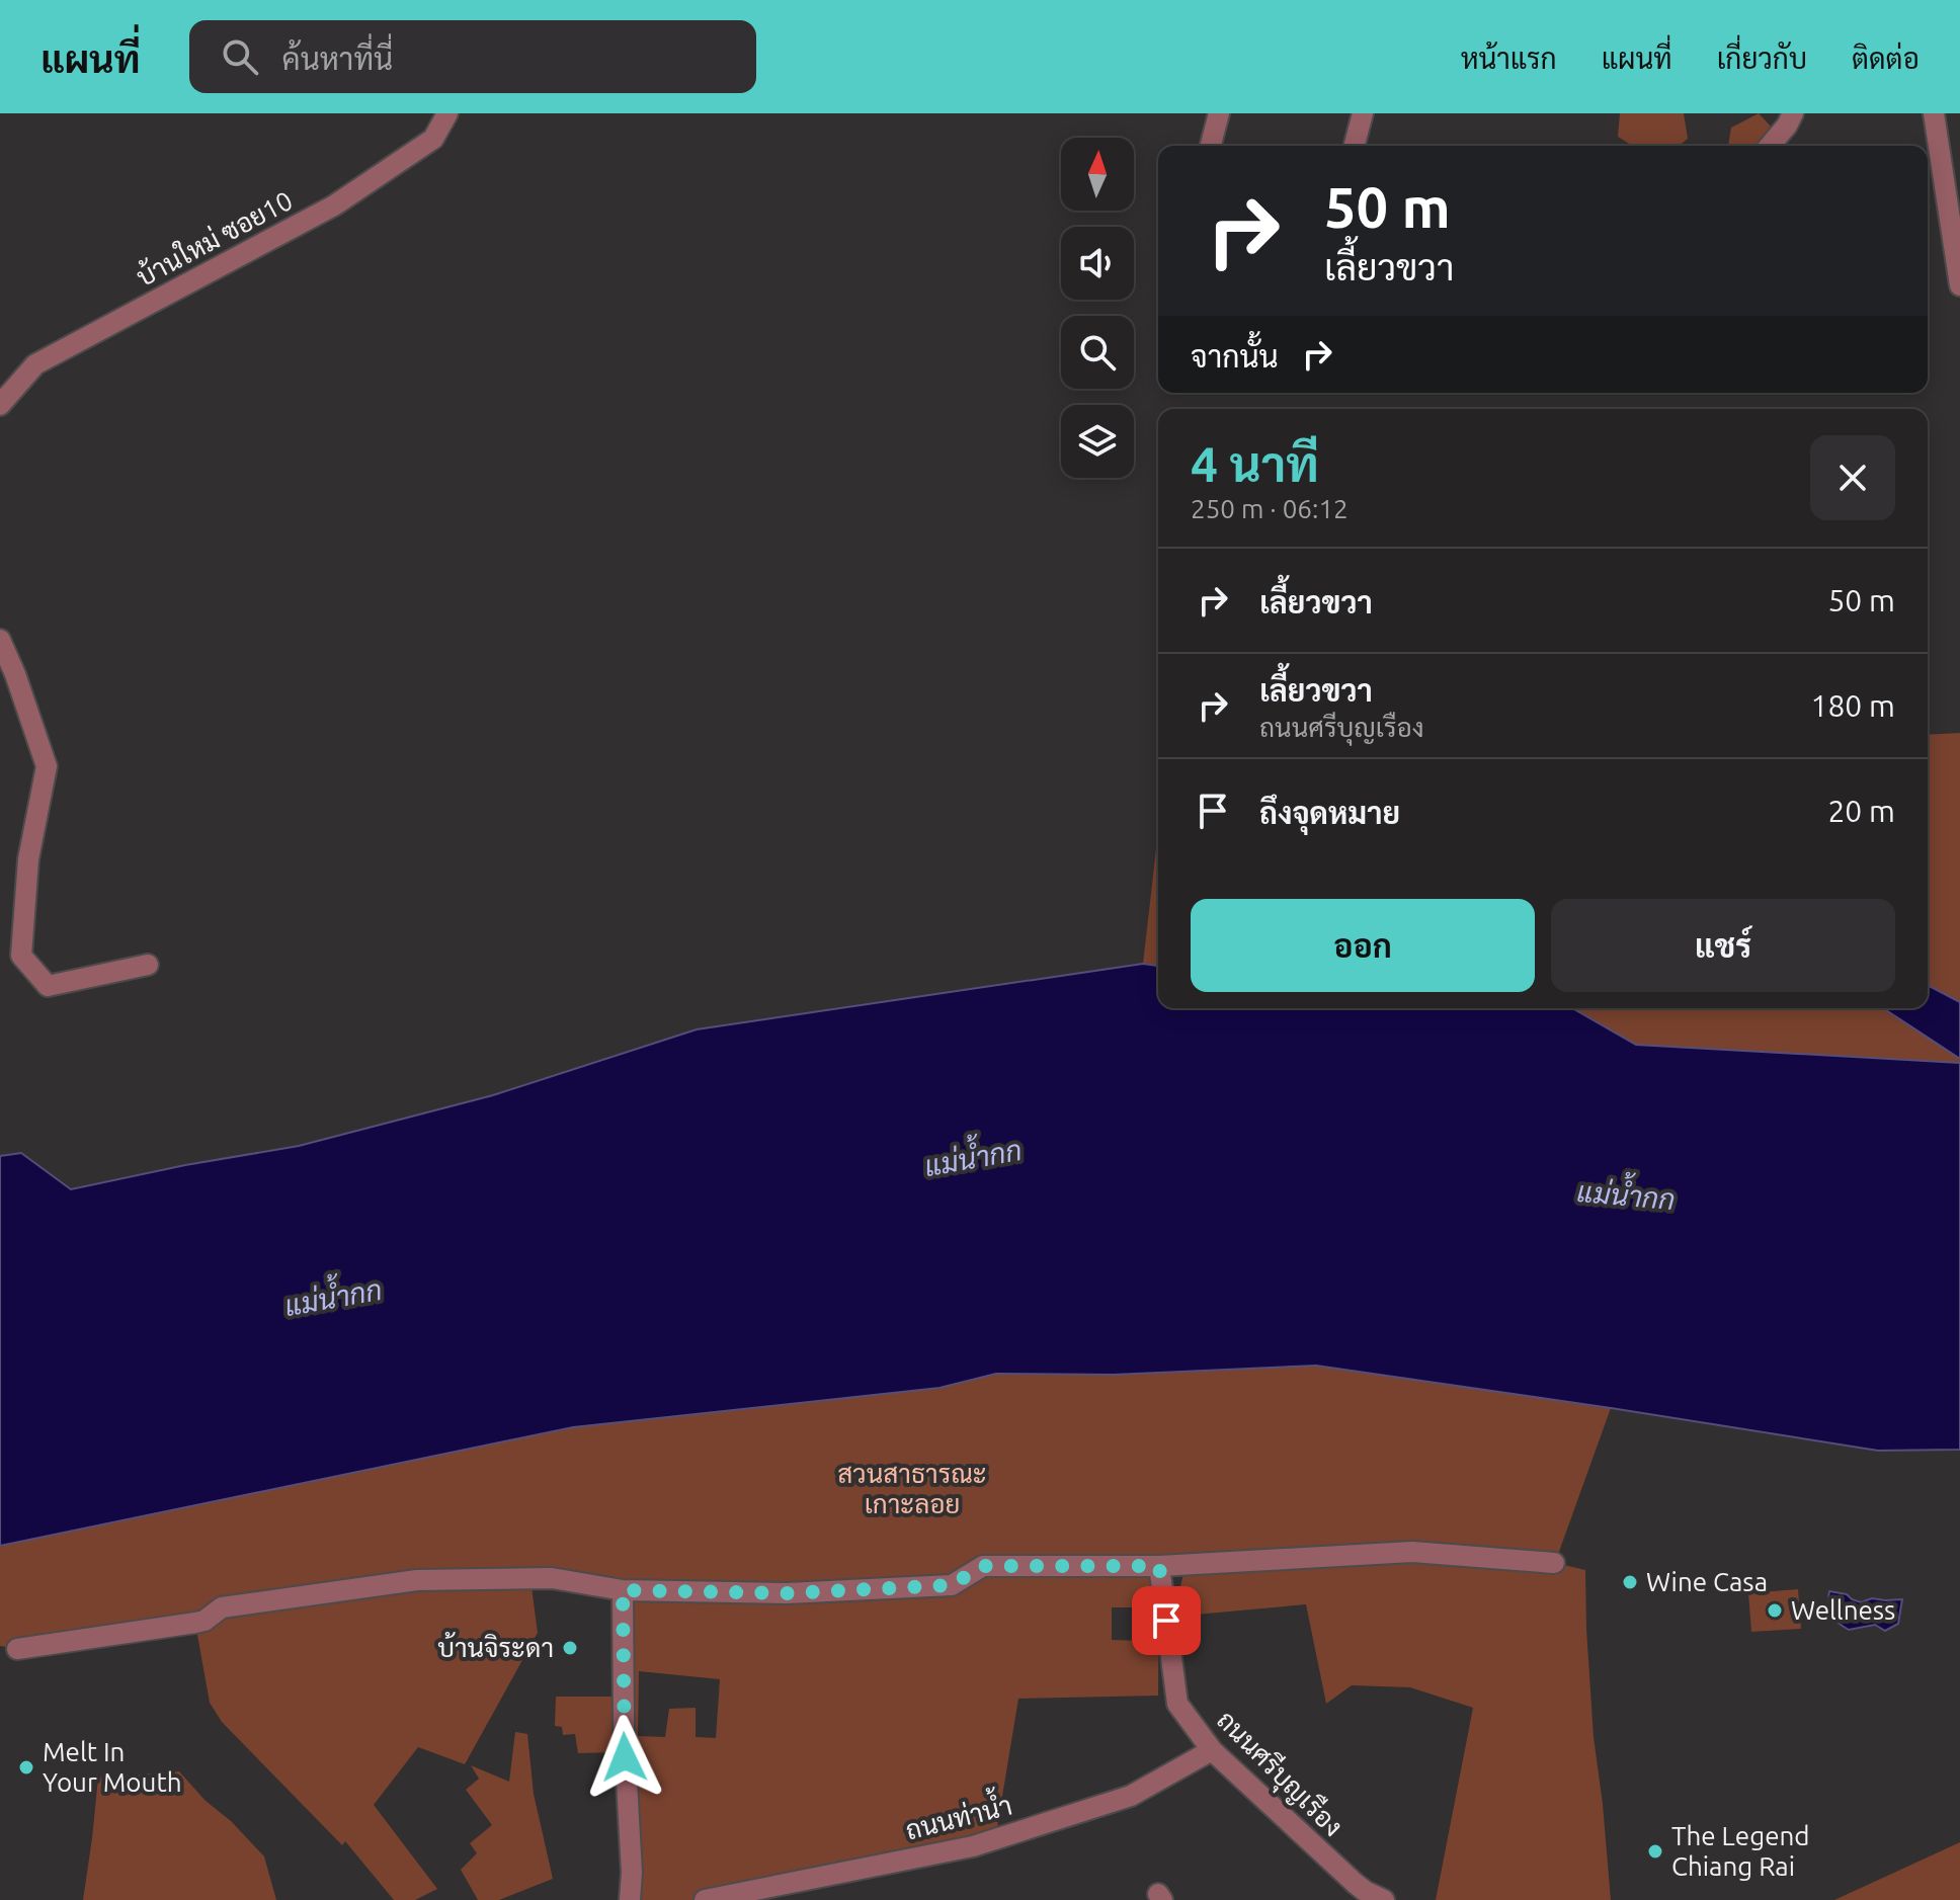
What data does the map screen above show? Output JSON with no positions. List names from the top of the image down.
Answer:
{
  "streets": {
    "street": ["บ้านใหม่ ซอย10", "ถนนศรีบุญเรือง", "ถนนท่าน้ำ"]
  },
  "crossings": [
    ["ถนนศรีบุญเรือง", "ถนนท่าน้ำ"]
  ],
  "water": ["แม่น้ำกก"],
  "parks": ["สวนสาธารณะ เกาะลอย"],
  "places": [
    "Wine Casa",
    "Wellness",
    "บ้านจิระดา",
    "Melt In Your Mouth",
    "The Legend Chiang Rai"
  ],
  "north": "top",
  "page": {
    "header": "แผนที่",
    "search": "ค้นหาที่นี่",
    "nav": [
      "หน้าแรก",
      "แผนที่",
      "เกี่ยวกับ",
      "ติดต่อ"
    ],
    "turn": ["50 m", "เลี้ยวขวา"],
    "then": "จากนั้น",
    "heading": ["4 นาที", "250 m · 06:12"],
    "list": [
      {
        "name": "เลี้ยวขวา",
        "value": "50 m"
      },
      {
        "name": "เลี้ยวขวา",
        "note": "ถนนศรีบุญเรือง",
        "value": "180 m"
      },
      {
        "name": "ถึงจุดหมาย",
        "value": "20 m"
      }
    ],
    "buttons": ["ออก", "แชร์"]
  }
}
